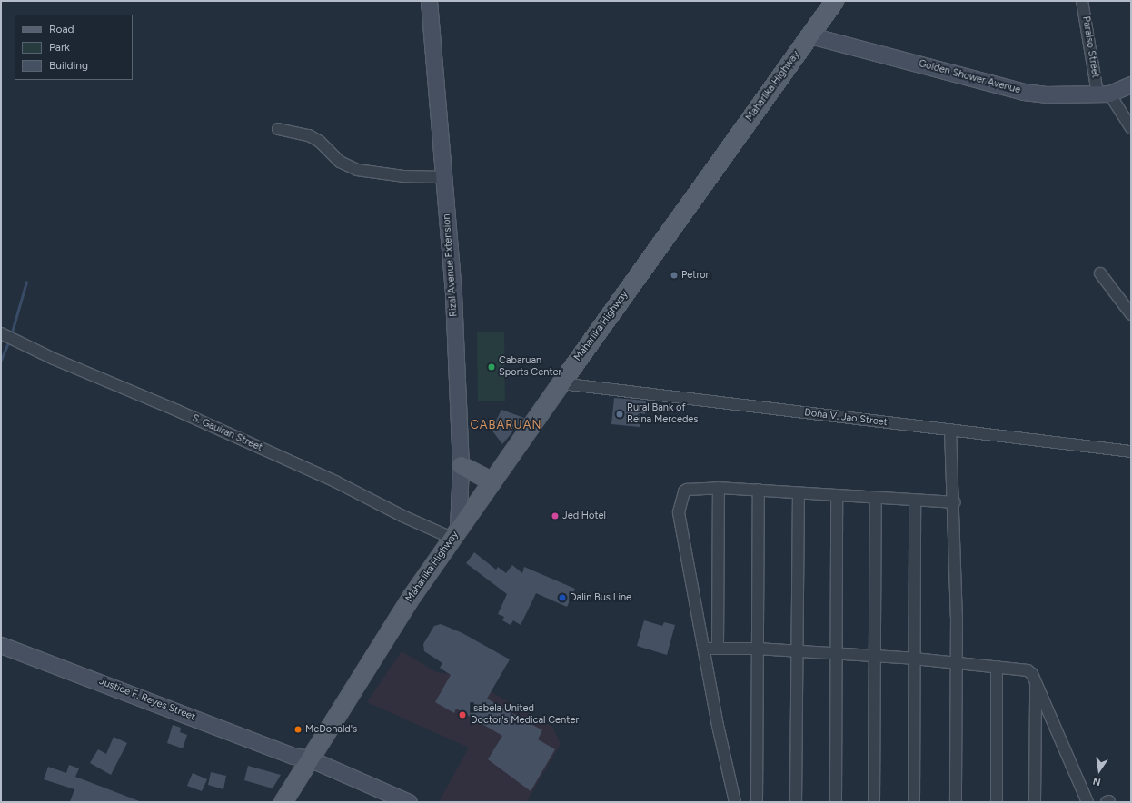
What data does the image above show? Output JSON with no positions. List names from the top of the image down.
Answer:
{
  "streets": {
    "main road": [
      "Golden Shower Avenue",
      "Maharlika Highway",
      "Rizal Avenue Extension",
      "Justice F. Reyes Street"
    ],
    "street": ["Paraiso Street", "Doña V. Jao Street", "S. Gauiran Street"]
  },
  "crossings": [
    ["Paraiso Street", "Golden Shower Avenue"],
    ["Golden Shower Avenue", "Maharlika Highway"],
    ["Maharlika Highway", "Rizal Avenue Extension"],
    ["Maharlika Highway", "Doña V. Jao Street"],
    ["Maharlika Highway", "S. Gauiran Street"],
    ["Maharlika Highway", "Justice F. Reyes Street"],
    ["Rizal Avenue Extension", "S. Gauiran Street"]
  ],
  "districts": ["CABARUAN"],
  "places": [
    "Petron",
    "Cabaruan Sports Center",
    "Rural Bank of Reina Mercedes",
    "Jed Hotel",
    "Dalin Bus Line",
    "Isabela United Doctor's Medical Center",
    "McDonald's"
  ],
  "legend": ["Road", "Park", "Building"],
  "north": "bottom"
}
